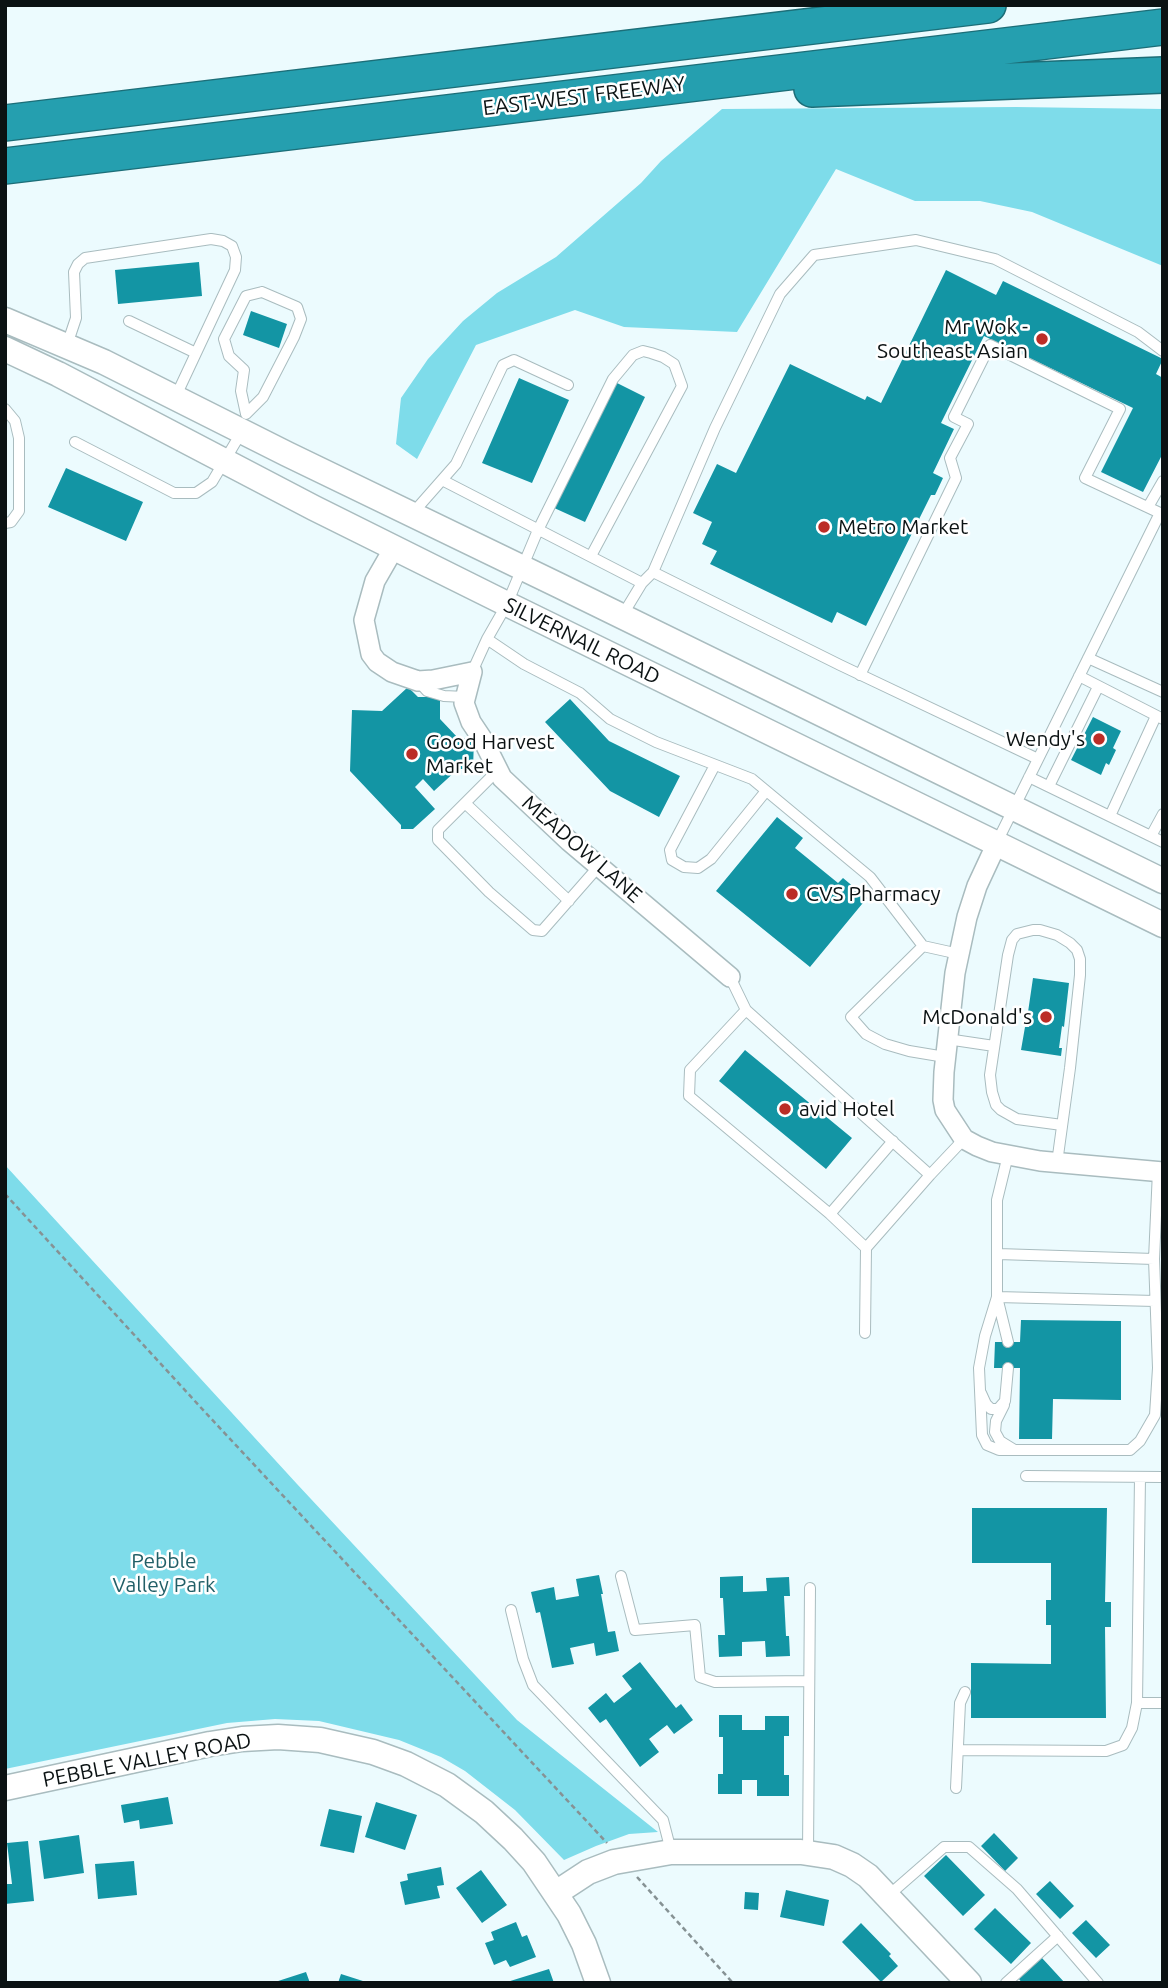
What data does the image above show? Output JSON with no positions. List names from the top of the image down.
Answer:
{
  "streets": {
    "highway": ["EAST-WEST FREEWAY"],
    "street": ["SILVERNAIL ROAD", "MEADOW LANE", "PEBBLE VALLEY ROAD"]
  },
  "parks": ["Pebble Valley Park"],
  "places": [
    "Mr Wok - Southeast Asian",
    "Metro Market",
    "Wendy's",
    "Good Harvest Market",
    "CVS Pharmacy",
    "McDonald's",
    "avid Hotel"
  ]
}
